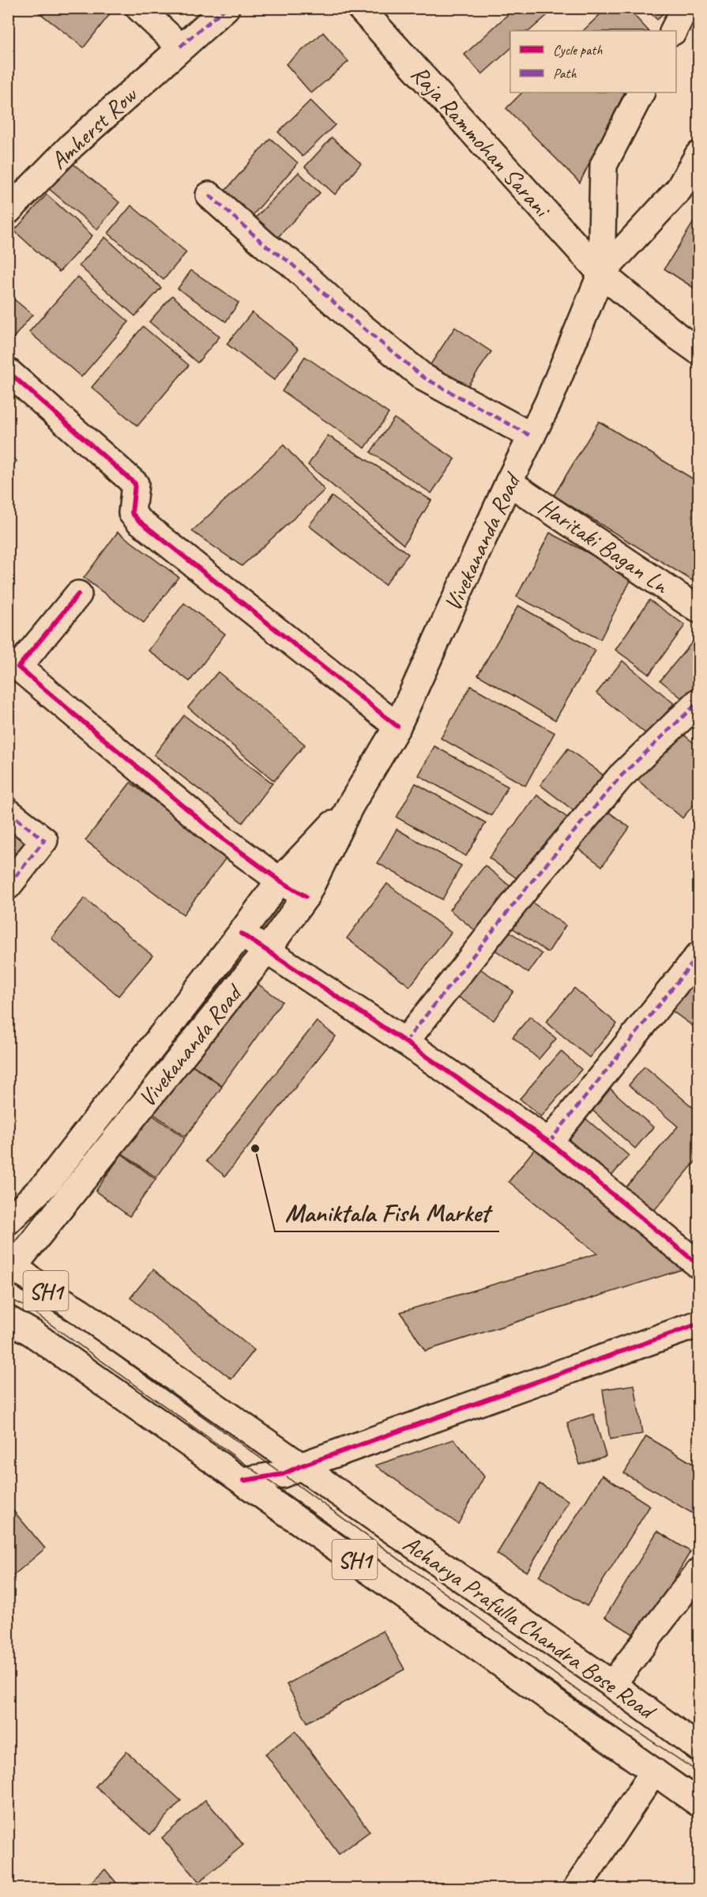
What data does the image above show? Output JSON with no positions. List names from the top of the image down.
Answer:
{
  "streets": {
    "main road": [
      "Amherst Row",
      "Raja Rammohan Sarani",
      "Vivekananda Road",
      "Haritaki Bagan Ln",
      "SH1",
      "Acharya Prafulla Chandra Bose Road"
    ]
  },
  "crossings": [
    ["Raja Rammohan Sarani", "Vivekananda Road"],
    ["Vivekananda Road", "Haritaki Bagan Ln"],
    ["Vivekananda Road", "Acharya Prafulla Chandra Bose Road"]
  ],
  "places": ["Maniktala Fish Market"],
  "legend": ["Cycle path", "Path"]
}
